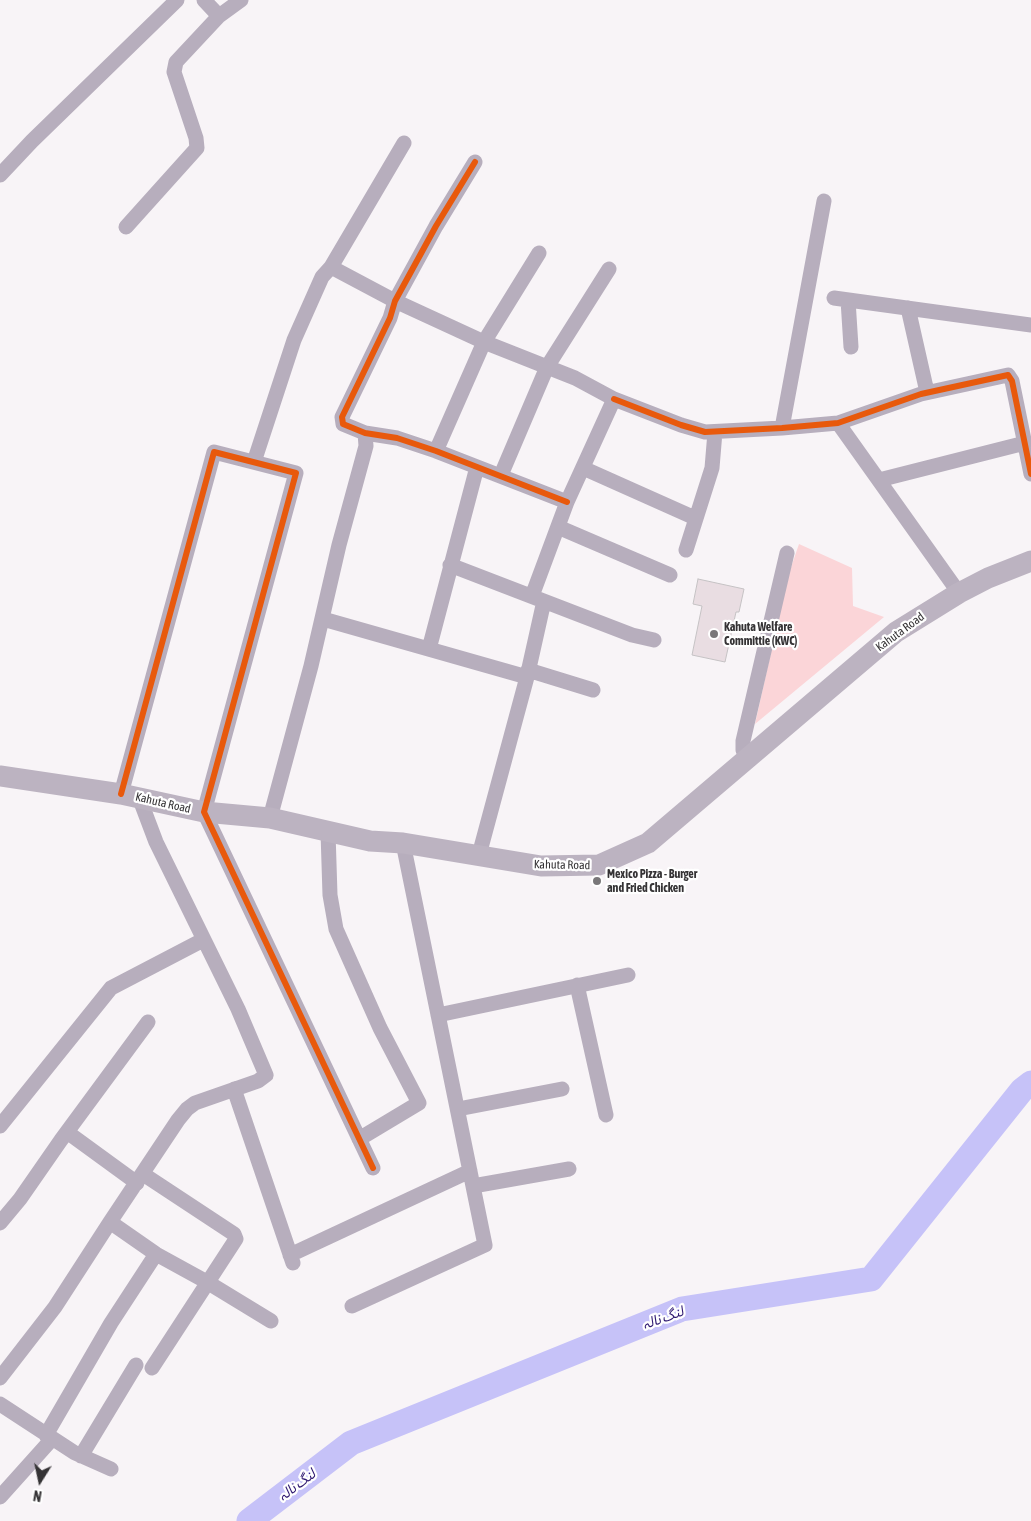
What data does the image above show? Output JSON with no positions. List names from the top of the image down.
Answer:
{
  "streets": {
    "highway": ["Kahuta Road"]
  },
  "water": ["لنگ نالہ"],
  "places": ["Kahuta Welfare Committie (KWC)", "Mexico Pizza - Burger and Fried Chicken"],
  "north": "bottom"
}
